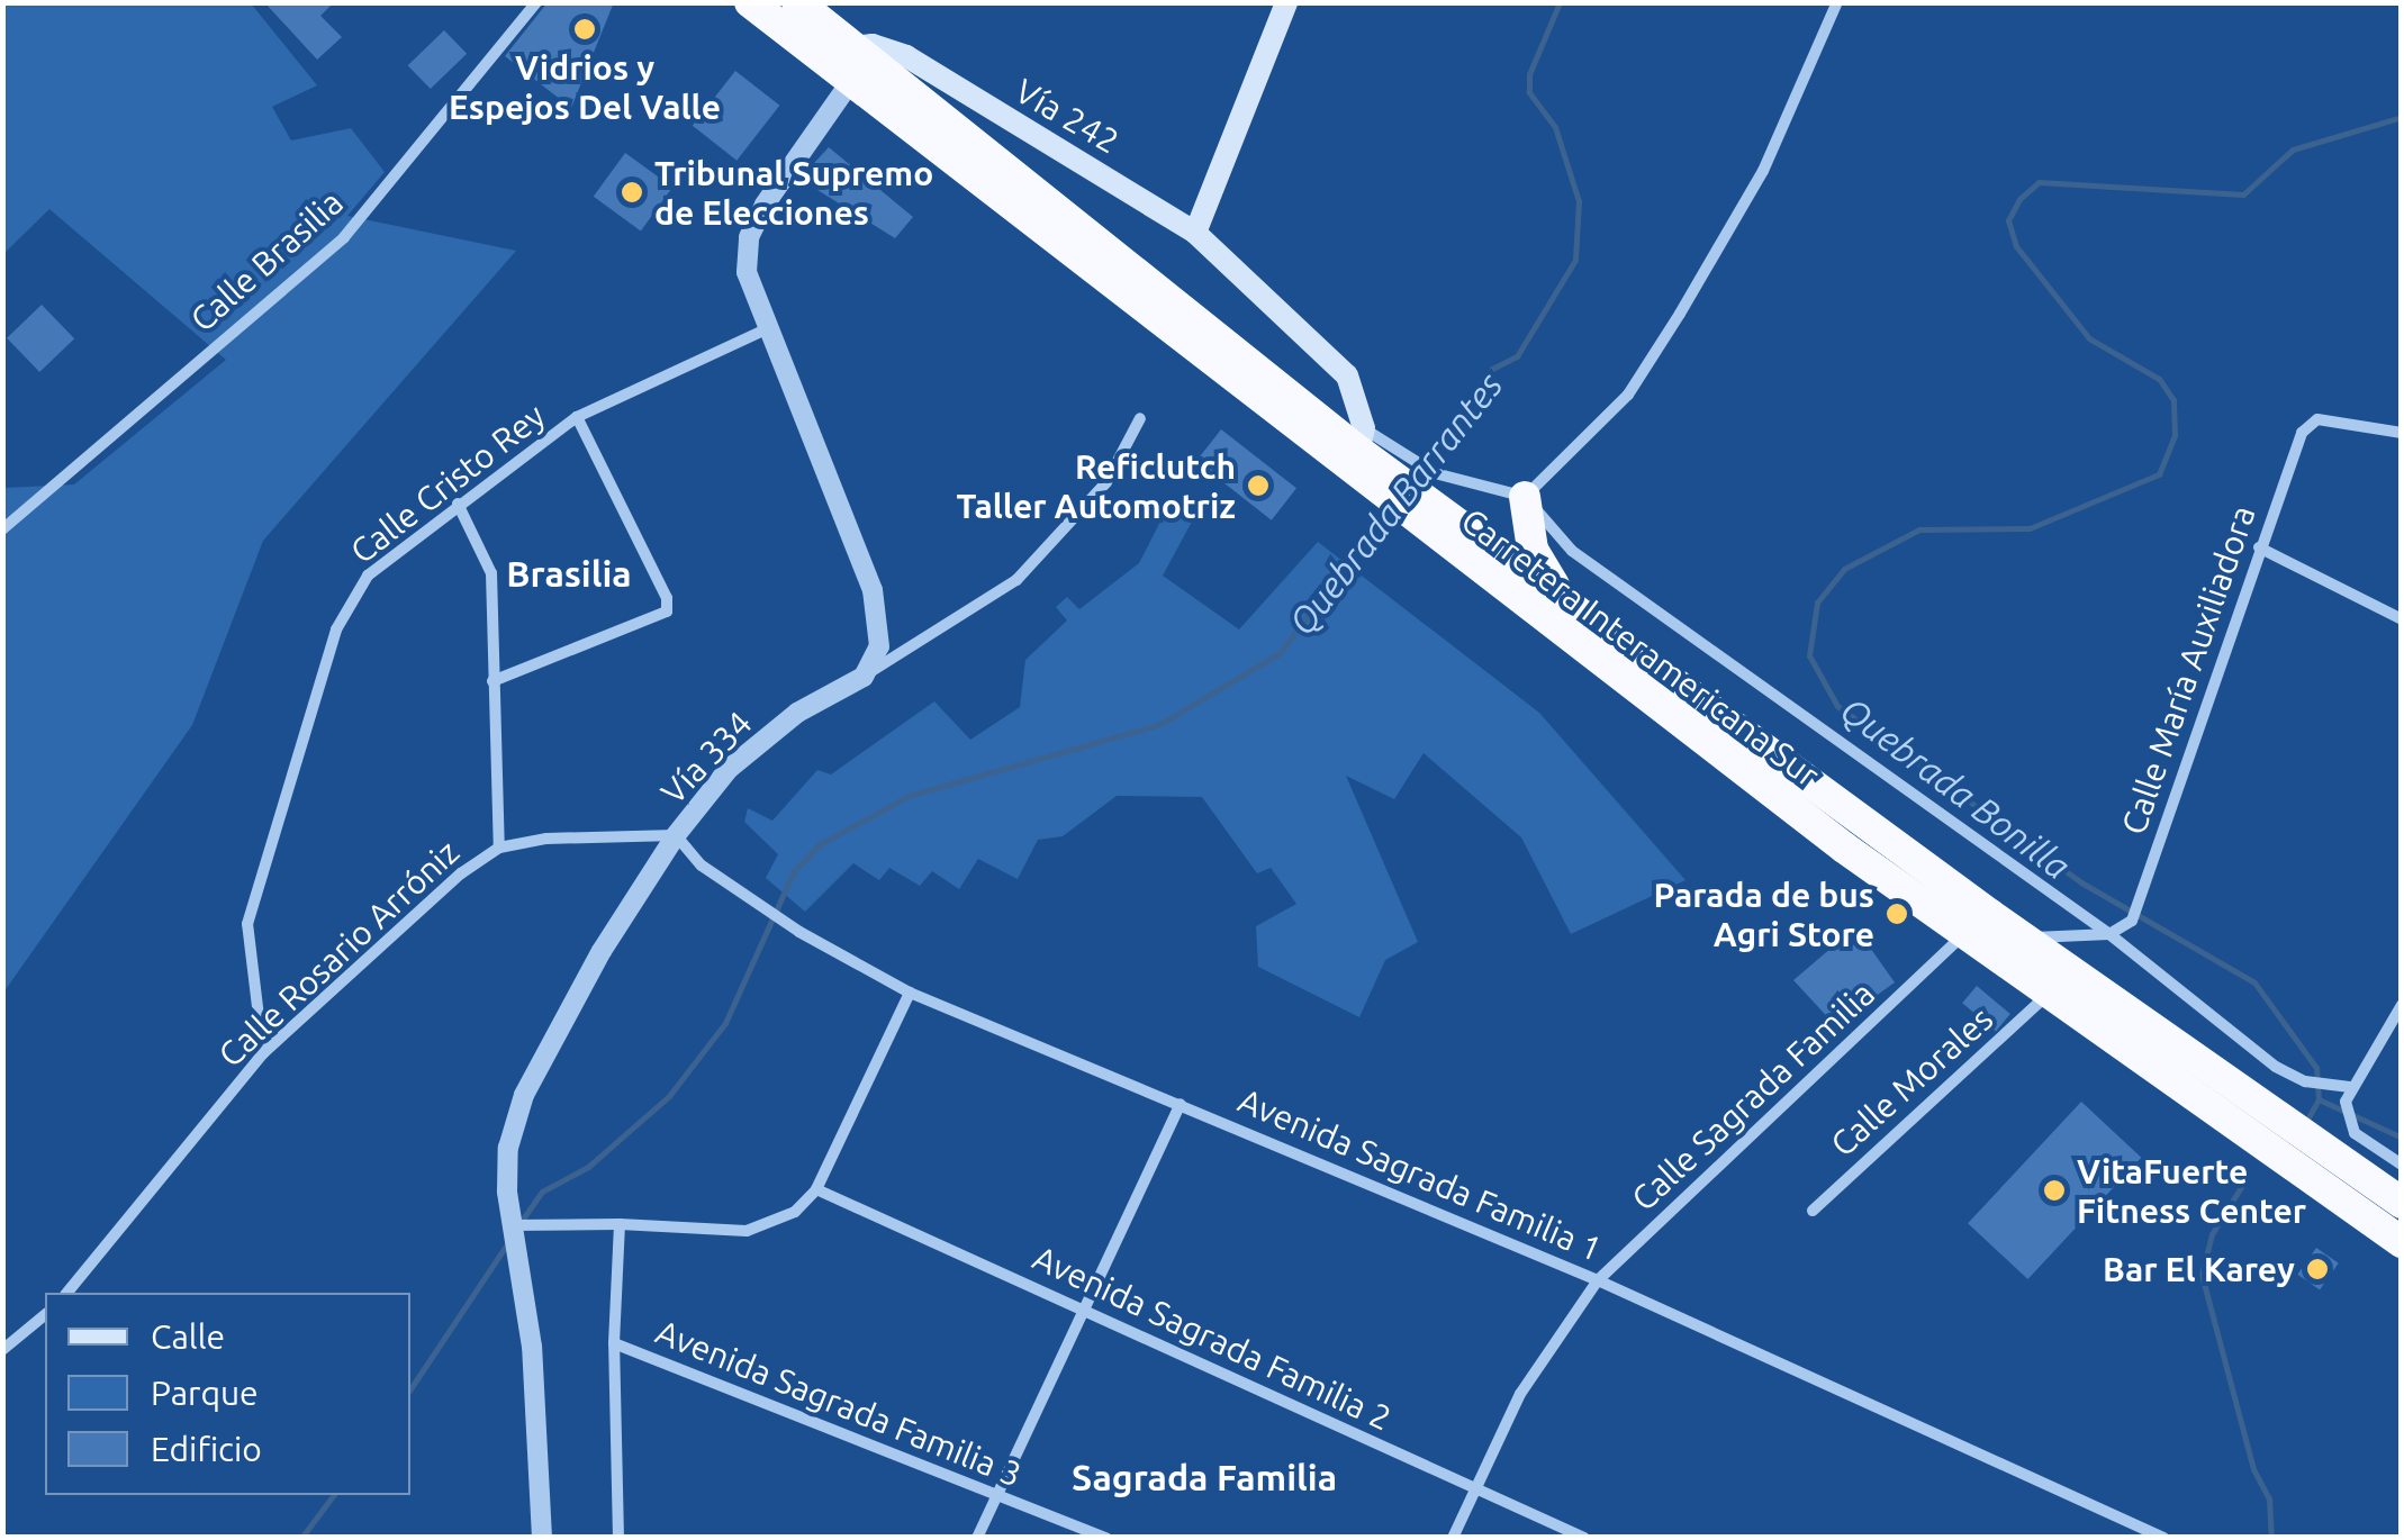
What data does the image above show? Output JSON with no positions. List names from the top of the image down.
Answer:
{
  "streets": {
    "highway": ["Carretera Interamericana Sur"],
    "main road": ["Vía 242"],
    "street": [
      "Calle Brasilia",
      "Calle Cristo Rey",
      "Calle María Auxiliadora",
      "Vía 334",
      "Calle Rosario Arróniz",
      "Calle Morales",
      "Calle Sagrada Familia",
      "Avenida Sagrada Familia 1",
      "Avenida Sagrada Familia 2",
      "Avenida Sagrada Familia 3"
    ]
  },
  "crossings": [
    ["Vía 242", "Carretera Interamericana Sur"],
    ["Calle Cristo Rey", "Calle Rosario Arróniz"],
    ["Carretera Interamericana Sur", "Calle María Auxiliadora"],
    ["Carretera Interamericana Sur", "Calle Morales"],
    ["Carretera Interamericana Sur", "Calle Sagrada Familia"],
    ["Vía 334", "Calle Rosario Arróniz"],
    ["Vía 334", "Avenida Sagrada Familia 1"],
    ["Calle Rosario Arróniz", "Avenida Sagrada Familia 1"],
    ["Calle Sagrada Familia", "Avenida Sagrada Familia 1"],
    ["Calle Sagrada Familia", "Avenida Sagrada Familia 2"]
  ],
  "districts": ["Brasilia", "Sagrada Familia"],
  "water": ["Quebrada Barrantes", "Quebrada Bonilla"],
  "places": [
    "Vidrios y Espejos Del Valle",
    "Tribunal Supremo de Elecciones",
    "Reficlutch Taller Automotriz",
    "Parada de bus Agri Store",
    "VitaFuerte Fitness Center",
    "Bar El Karey"
  ],
  "legend": ["Calle", "Parque", "Edificio"]
}
